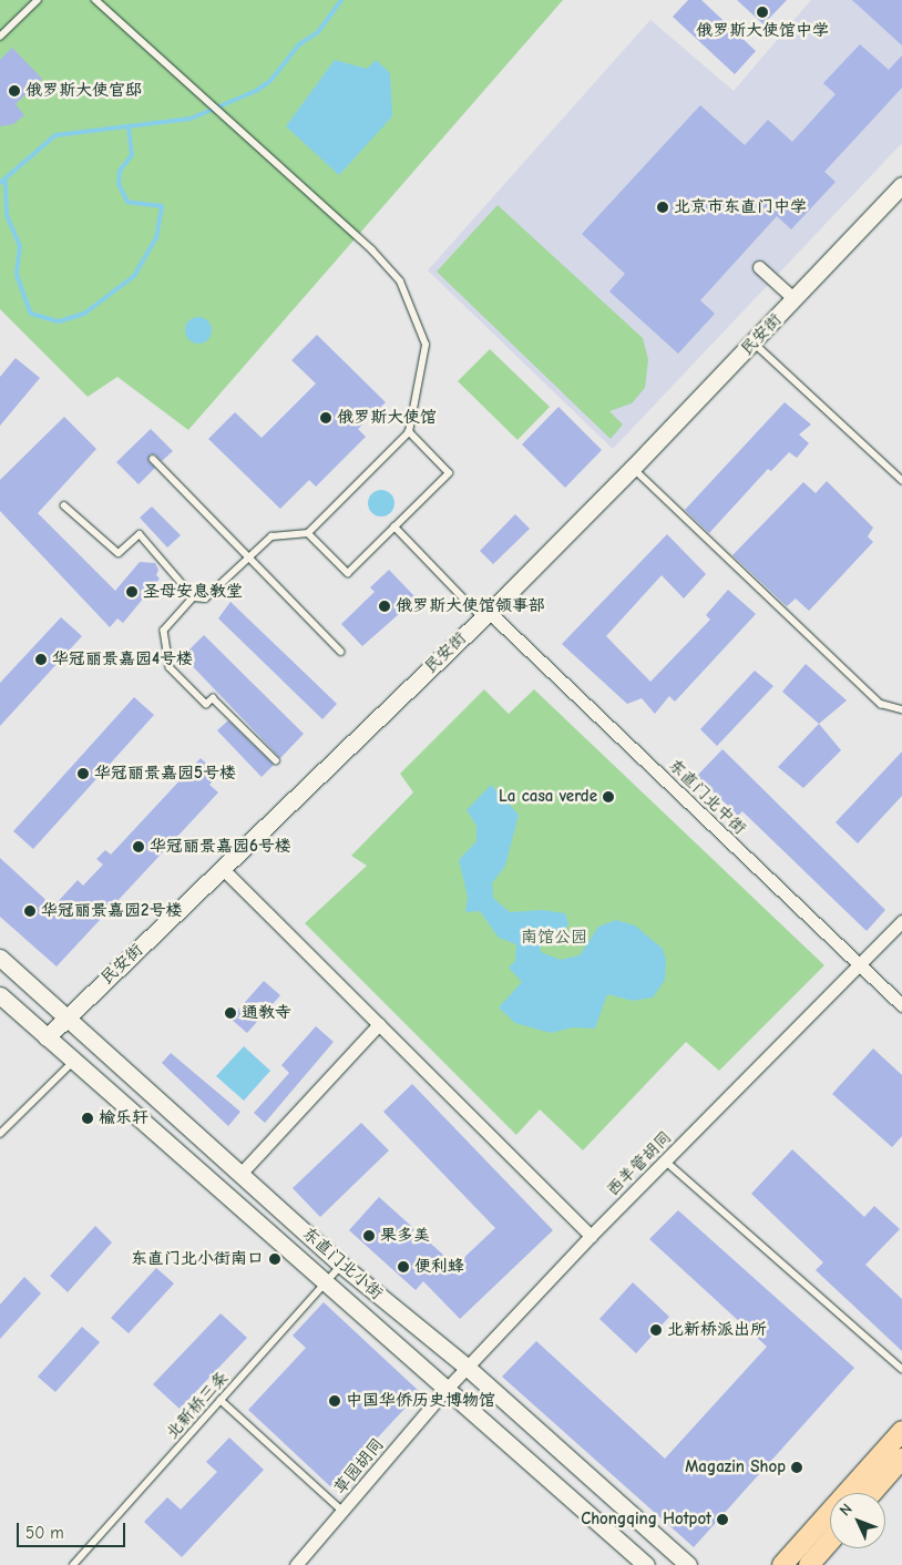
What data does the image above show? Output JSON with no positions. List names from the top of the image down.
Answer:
{
  "streets": {
    "main road": ["民安街", "东直门北小街"],
    "street": ["东直门北中街", "西羊管胡同", "草园胡同"],
    "lane": ["北新桥三条"]
  },
  "crossings": [
    ["民安街", "东直门北中街"],
    ["民安街", "东直门北小街"],
    ["东直门北中街", "西羊管胡同"],
    ["西羊管胡同", "东直门北小街"],
    ["西羊管胡同", "草园胡同"],
    ["东直门北小街", "北新桥三条"],
    ["东直门北小街", "草园胡同"]
  ],
  "parks": ["南馆公园"],
  "places": [
    "俄罗斯大使馆中学",
    "俄罗斯大使官邸",
    "北京市东直门中学",
    "俄罗斯大使馆",
    "圣母安息教堂",
    "俄罗斯大使馆领事部",
    "华冠丽景嘉园4号楼",
    "华冠丽景嘉园5号楼",
    "La casa verde",
    "华冠丽景嘉园6号楼",
    "华冠丽景嘉园2号楼",
    "通教寺",
    "榆乐轩",
    "果多美",
    "东直门北小街南口",
    "便利蜂",
    "北新桥派出所",
    "中国华侨历史博物馆",
    "Magazin Shop",
    "Chongqing Hotpot"
  ],
  "scale_bar": "50 m",
  "north": "top left"
}
